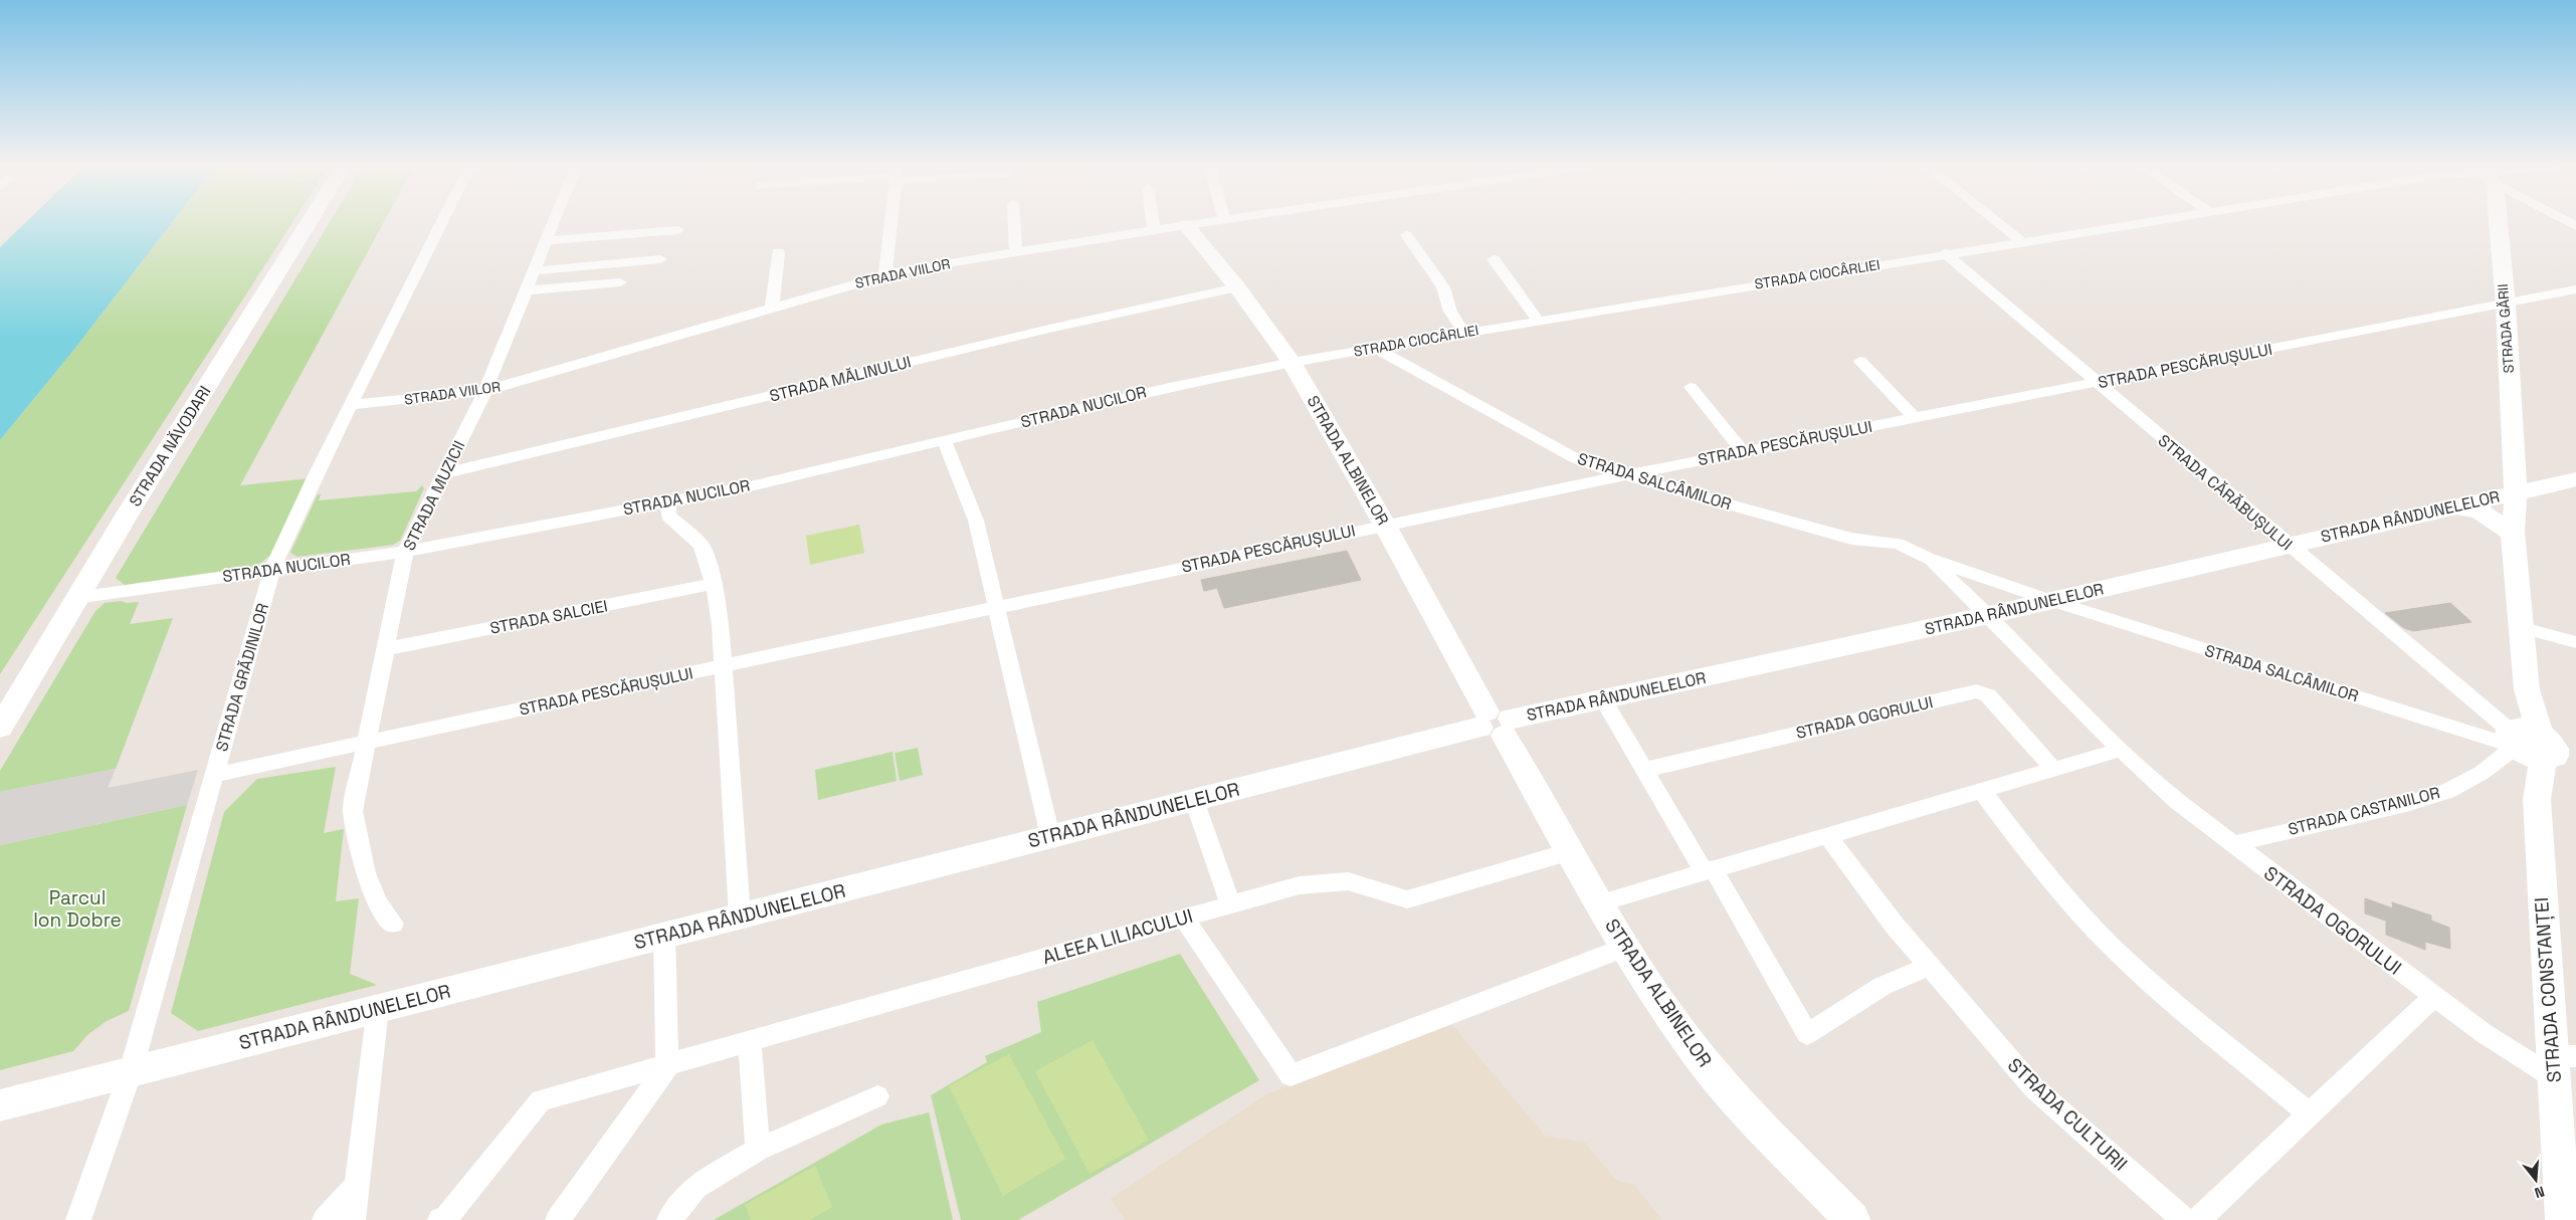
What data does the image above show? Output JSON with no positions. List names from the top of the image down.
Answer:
{
  "streets": {
    "street": [
      "STRADA VIILOR",
      "STRADA CIOCÂRLIEI",
      "STRADA GĂRII",
      "STRADA PESCĂRUȘULUI",
      "STRADA MĂLINULUI",
      "STRADA NUCILOR",
      "STRADA NĂVODARI",
      "STRADA ALBINELOR",
      "STRADA SALCÂMILOR",
      "STRADA CĂRĂBUȘULUI",
      "STRADA MUZICII",
      "STRADA RÂNDUNELELOR",
      "STRADA SALCIEI",
      "STRADA GRĂDINILOR",
      "STRADA OGORULUI",
      "STRADA CASTANILOR",
      "ALEEA LILIACULUI",
      "STRADA CONSTANȚEI",
      "STRADA CULTURII"
    ]
  },
  "crossings": [
    ["STRADA VIILOR", "STRADA ALBINELOR"],
    ["STRADA VIILOR", "STRADA MUZICII"],
    ["STRADA VIILOR", "STRADA GRĂDINILOR"],
    ["STRADA CIOCÂRLIEI", "STRADA NUCILOR"],
    ["STRADA CIOCÂRLIEI", "STRADA ALBINELOR"],
    ["STRADA CIOCÂRLIEI", "STRADA SALCÂMILOR"],
    ["STRADA CIOCÂRLIEI", "STRADA CĂRĂBUȘULUI"],
    ["STRADA GĂRII", "STRADA PESCĂRUȘULUI"],
    ["STRADA GĂRII", "STRADA RÂNDUNELELOR"],
    ["STRADA GĂRII", "STRADA CONSTANȚEI"],
    ["STRADA PESCĂRUȘULUI", "STRADA ALBINELOR"],
    ["STRADA PESCĂRUȘULUI", "STRADA SALCÂMILOR"],
    ["STRADA PESCĂRUȘULUI", "STRADA CĂRĂBUȘULUI"],
    ["STRADA PESCĂRUȘULUI", "STRADA MUZICII"],
    ["STRADA PESCĂRUȘULUI", "STRADA GRĂDINILOR"],
    ["STRADA MĂLINULUI", "STRADA ALBINELOR"],
    ["STRADA MĂLINULUI", "STRADA MUZICII"],
    ["STRADA NUCILOR", "STRADA NĂVODARI"],
    ["STRADA NUCILOR", "STRADA ALBINELOR"],
    ["STRADA NUCILOR", "STRADA MUZICII"],
    ["STRADA NUCILOR", "STRADA GRĂDINILOR"],
    ["STRADA ALBINELOR", "STRADA RÂNDUNELELOR"],
    ["STRADA ALBINELOR", "ALEEA LILIACULUI"],
    ["STRADA SALCÂMILOR", "STRADA CĂRĂBUȘULUI"],
    ["STRADA SALCÂMILOR", "STRADA RÂNDUNELELOR"],
    ["STRADA SALCÂMILOR", "STRADA OGORULUI"],
    ["STRADA SALCÂMILOR", "STRADA CASTANILOR"],
    ["STRADA SALCÂMILOR", "STRADA CONSTANȚEI"],
    ["STRADA CĂRĂBUȘULUI", "STRADA RÂNDUNELELOR"],
    ["STRADA CĂRĂBUȘULUI", "STRADA CASTANILOR"],
    ["STRADA CĂRĂBUȘULUI", "STRADA CONSTANȚEI"],
    ["STRADA MUZICII", "STRADA SALCIEI"],
    ["STRADA RÂNDUNELELOR", "STRADA GRĂDINILOR"],
    ["STRADA RÂNDUNELELOR", "STRADA OGORULUI"],
    ["STRADA RÂNDUNELELOR", "STRADA CONSTANȚEI"],
    ["STRADA OGORULUI", "STRADA CASTANILOR"],
    ["STRADA OGORULUI", "STRADA CONSTANȚEI"],
    ["STRADA CASTANILOR", "STRADA CONSTANȚEI"]
  ],
  "parks": ["Parcul Ion Dobre"],
  "north": "bottom"
}
